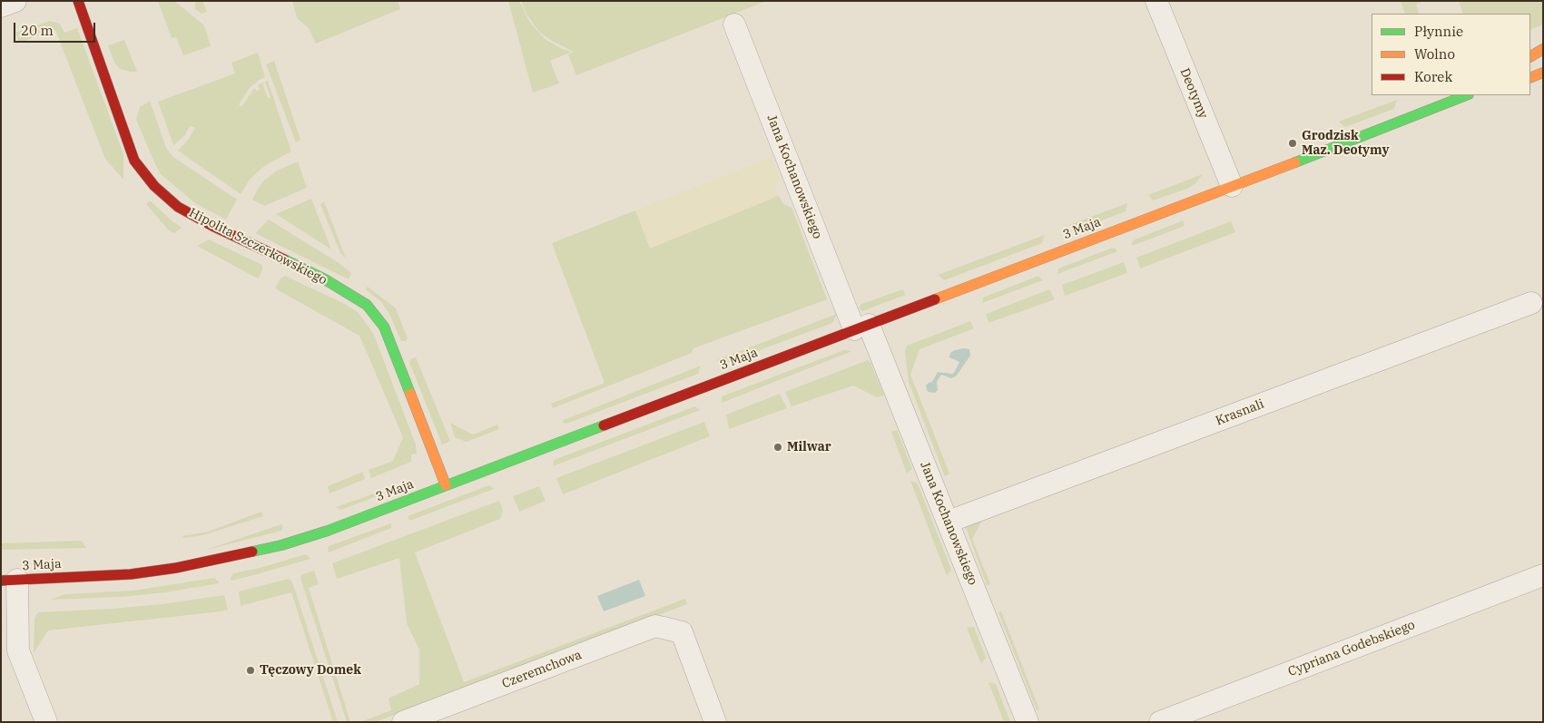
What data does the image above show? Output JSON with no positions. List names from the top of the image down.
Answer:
{
  "streets": {
    "street": [
      "Deotymy",
      "Jana Kochanowskiego",
      "3 Maja",
      "Hipolita Szczerkowskiego",
      "Krasnali",
      "Cypriana Godebskiego",
      "Czeremchowa"
    ]
  },
  "crossings": [
    ["Deotymy", "3 Maja"],
    ["Jana Kochanowskiego", "3 Maja"],
    ["Jana Kochanowskiego", "Krasnali"],
    ["3 Maja", "Hipolita Szczerkowskiego"]
  ],
  "places": ["Grodzisk Maz. Deotymy", "Milwar", "Tęczowy Domek"],
  "legend": ["Płynnie", "Wolno", "Korek"],
  "scale_bar": "20 m"
}
